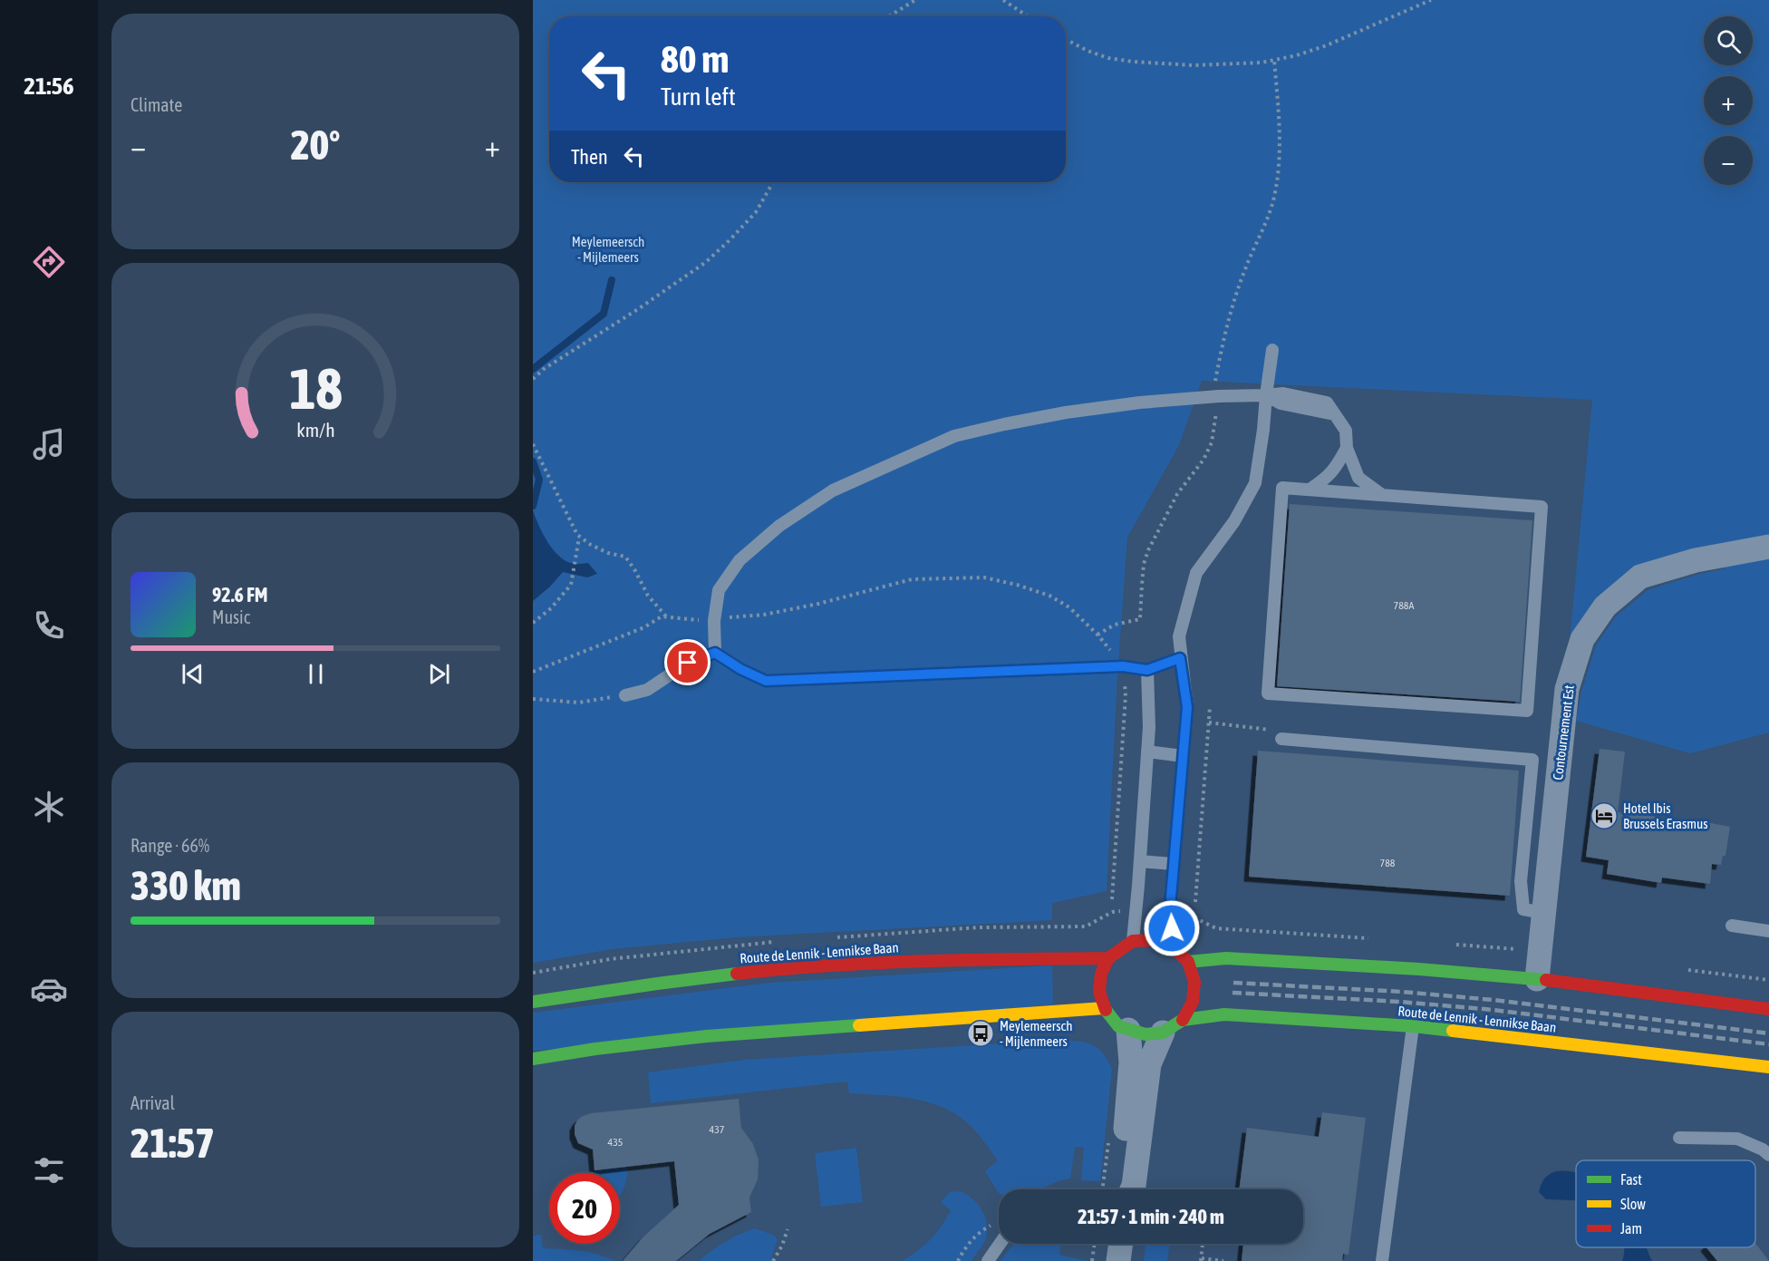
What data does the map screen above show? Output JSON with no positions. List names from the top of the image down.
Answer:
{
  "streets": {
    "main road": ["Route de Lennik - Lennikse Baan"],
    "street": ["Contournement Est"]
  },
  "parks": ["Meylemeersch - Mijlemeers"],
  "places": {
    "hotel": ["Hotel Ibis Brussels Erasmus"],
    "bus stop": ["Meylemeersch - Mijlenmeers"]
  },
  "house_numbers": [
    "788A",
    "788",
    "437",
    "435"
  ],
  "legend": ["Fast", "Slow", "Jam"],
  "page": {
    "tabs": "21:56",
    "tile": [
      "Climate",
      ["Range · 66%", "330 km"],
      ["Arrival", "21:57"]
    ],
    "map_buttons": ["+", "−"],
    "turn": ["80 m", "Turn left"],
    "heat": ["−", "20°", "+"],
    "then": "Then",
    "song": ["92.6 FM", "Music"],
    "limit": "20",
    "trip": "21:57 · 1 min · 240 m",
    "gauge": ["18", "km/h"]
  }
}
